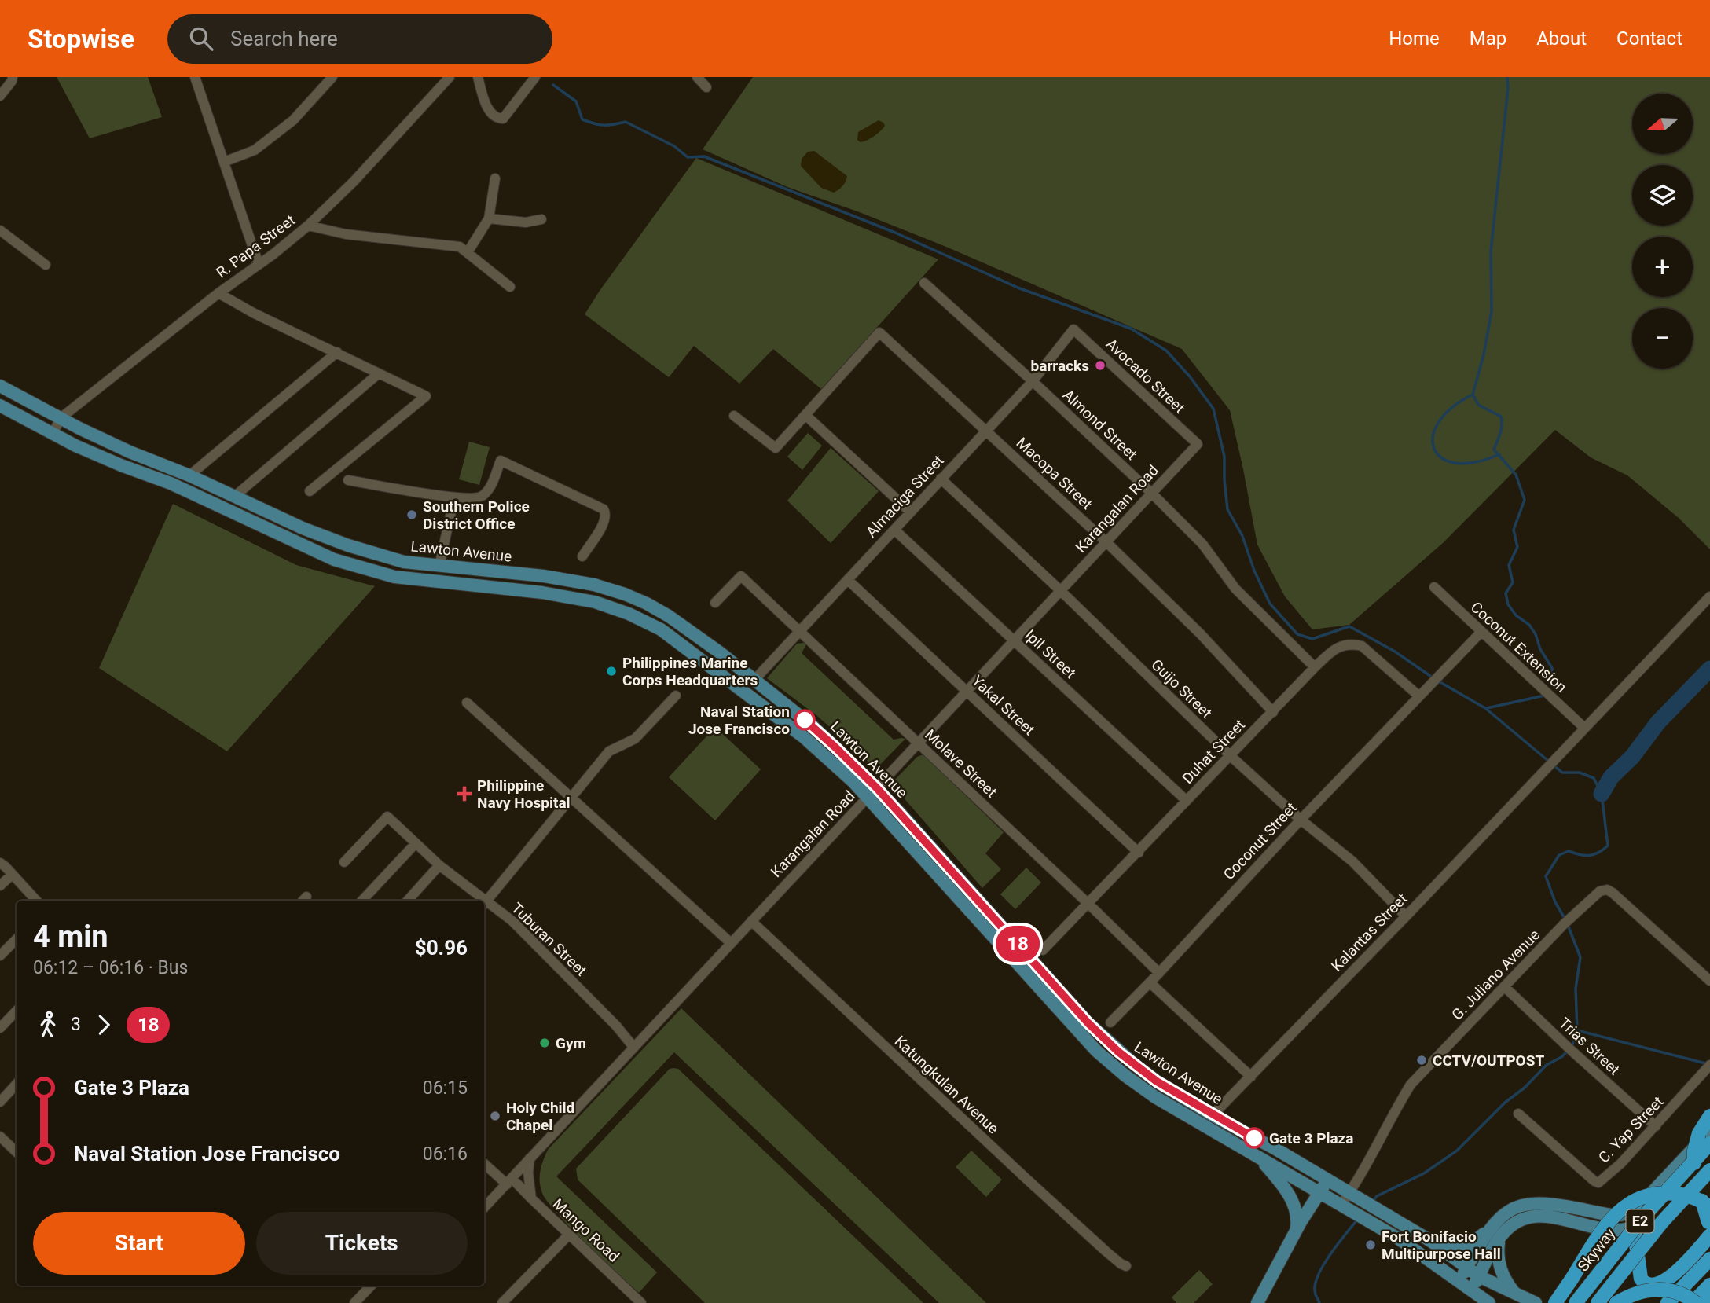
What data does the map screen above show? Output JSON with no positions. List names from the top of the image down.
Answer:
{
  "streets": {
    "highway": ["E2", "Skyway"],
    "main road": ["Lawton Avenue"],
    "street": [
      "R. Papa Street",
      "Avocado Street",
      "Almond Street",
      "Macopa Street",
      "Almaciga Street",
      "Karangalan Road",
      "Coconut Extension",
      "Ipil Street",
      "Guijo Street",
      "Yakal Street",
      "Duhat Street",
      "Molave Street",
      "Coconut Street",
      "Kalantas Street",
      "Tuburan Street",
      "G. Juliano Avenue",
      "Trias Street",
      "Katungkulan Avenue",
      "C. Yap Street",
      "Mango Road"
    ]
  },
  "crossings": [
    ["R. Papa Street", "Lawton Avenue"],
    ["Avocado Street", "Almaciga Street"],
    ["Avocado Street", "Karangalan Road"],
    ["Almond Street", "Almaciga Street"],
    ["Almond Street", "Karangalan Road"],
    ["Almond Street", "Duhat Street"],
    ["Macopa Street", "Almaciga Street"],
    ["Macopa Street", "Karangalan Road"],
    ["Macopa Street", "Duhat Street"],
    ["Almaciga Street", "Lawton Avenue"],
    ["Almaciga Street", "Ipil Street"],
    ["Almaciga Street", "Guijo Street"],
    ["Almaciga Street", "Yakal Street"],
    ["Almaciga Street", "Molave Street"],
    ["Karangalan Road", "Lawton Avenue"],
    ["Karangalan Road", "Ipil Street"],
    ["Karangalan Road", "Guijo Street"],
    ["Karangalan Road", "Yakal Street"],
    ["Karangalan Road", "Molave Street"],
    ["Karangalan Road", "Tuburan Street"],
    ["Karangalan Road", "Katungkulan Avenue"],
    ["Karangalan Road", "Mango Road"],
    ["Lawton Avenue", "Kalantas Street"],
    ["Lawton Avenue", "G. Juliano Avenue"],
    ["Coconut Extension", "Coconut Street"],
    ["Coconut Extension", "Kalantas Street"],
    ["Ipil Street", "Duhat Street"],
    ["Guijo Street", "Duhat Street"],
    ["Guijo Street", "Coconut Street"],
    ["Guijo Street", "Kalantas Street"],
    ["Yakal Street", "Duhat Street"],
    ["Duhat Street", "Molave Street"],
    ["Duhat Street", "Coconut Street"],
    ["Molave Street", "Coconut Street"],
    ["G. Juliano Avenue", "Trias Street"],
    ["Trias Street", "C. Yap Street"]
  ],
  "places": {
    "other": [
      "barracks",
      "Southern Police District Office",
      "Philippines Marine Corps Headquarters",
      "Naval Station Jose Francisco",
      "Gym",
      "CCTV/OUTPOST",
      "Holy Child Chapel",
      "Gate 3 Plaza",
      "Fort Bonifacio Multipurpose Hall"
    ],
    "health": ["Philippine Navy Hospital"]
  },
  "lines": ["bus line 18"],
  "north": "left",
  "page": {
    "header": "Stopwise",
    "search": "Search here",
    "nav": [
      "Home",
      "Map",
      "About",
      "Contact"
    ],
    "on_map": "18",
    "map_buttons": ["+", "−"],
    "heading": ["4 min", "06:12 – 06:16 · Bus", "$0.96"],
    "legs": ["3", "18"],
    "list": [
      {
        "name": "Gate 3 Plaza",
        "value": "06:15"
      },
      {
        "name": "Naval Station Jose Francisco",
        "value": "06:16"
      }
    ],
    "buttons": ["Start", "Tickets"]
  }
}
